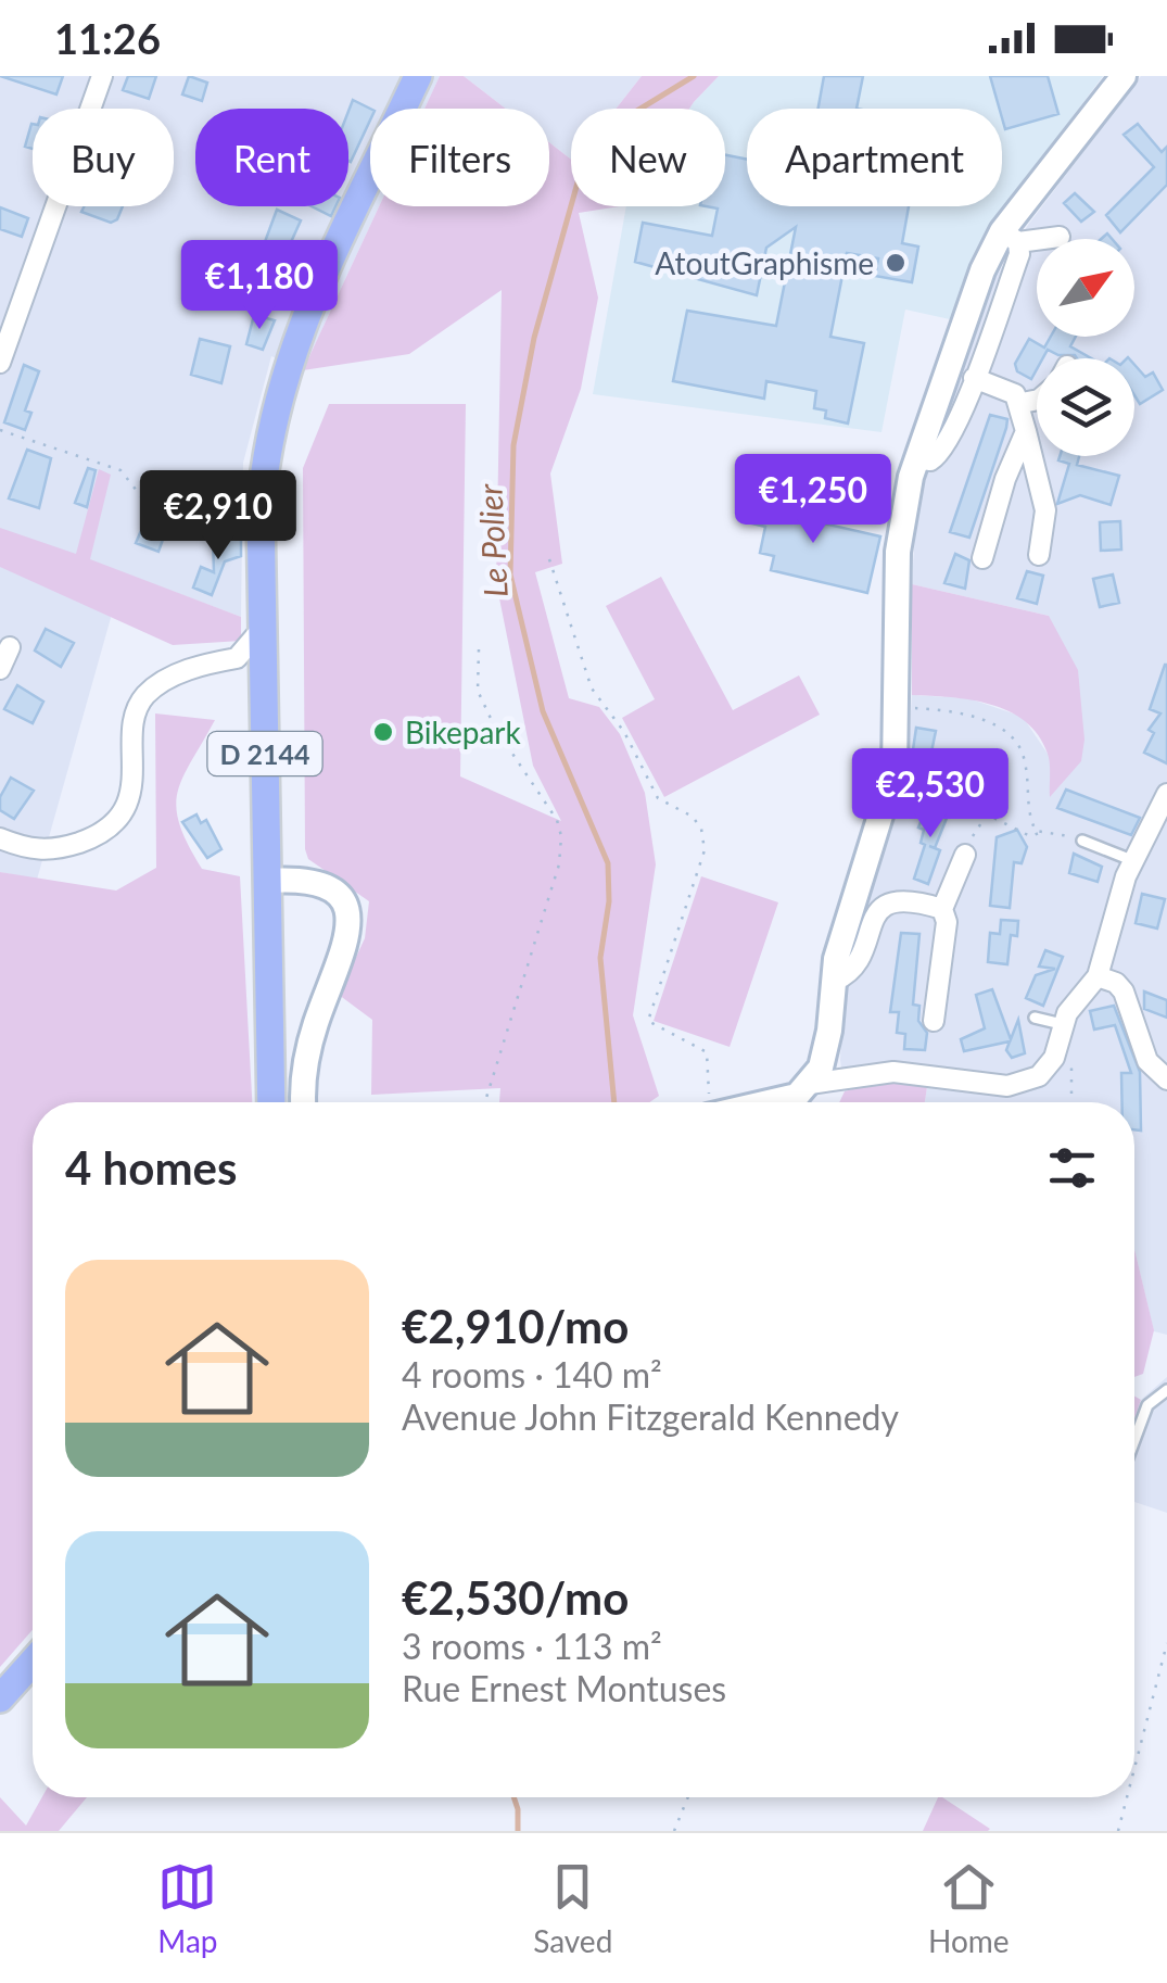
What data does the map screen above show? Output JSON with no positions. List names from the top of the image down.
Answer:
{
  "streets": {
    "main road": ["D 2144"]
  },
  "water": ["Le Polier"],
  "places": ["AtoutGraphisme", "Bikepark"],
  "north": "top right",
  "page": {
    "status": "11:26",
    "chip": [
      "Buy",
      "Rent",
      "Filters",
      "New",
      "Apartment"
    ],
    "price": [
      "€1,180",
      "€1,250",
      "€2,910",
      "€2,530"
    ],
    "heading": "4 homes",
    "list": [
      {
        "name": "€2,910/mo",
        "note": "4 rooms · 140 m² · Avenue John Fitzgerald Kennedy"
      },
      {
        "name": "€2,530/mo",
        "note": "3 rooms · 113 m² · Rue Ernest Montuses"
      }
    ],
    "tabs": ["Map", "Saved", "Home"]
  }
}
